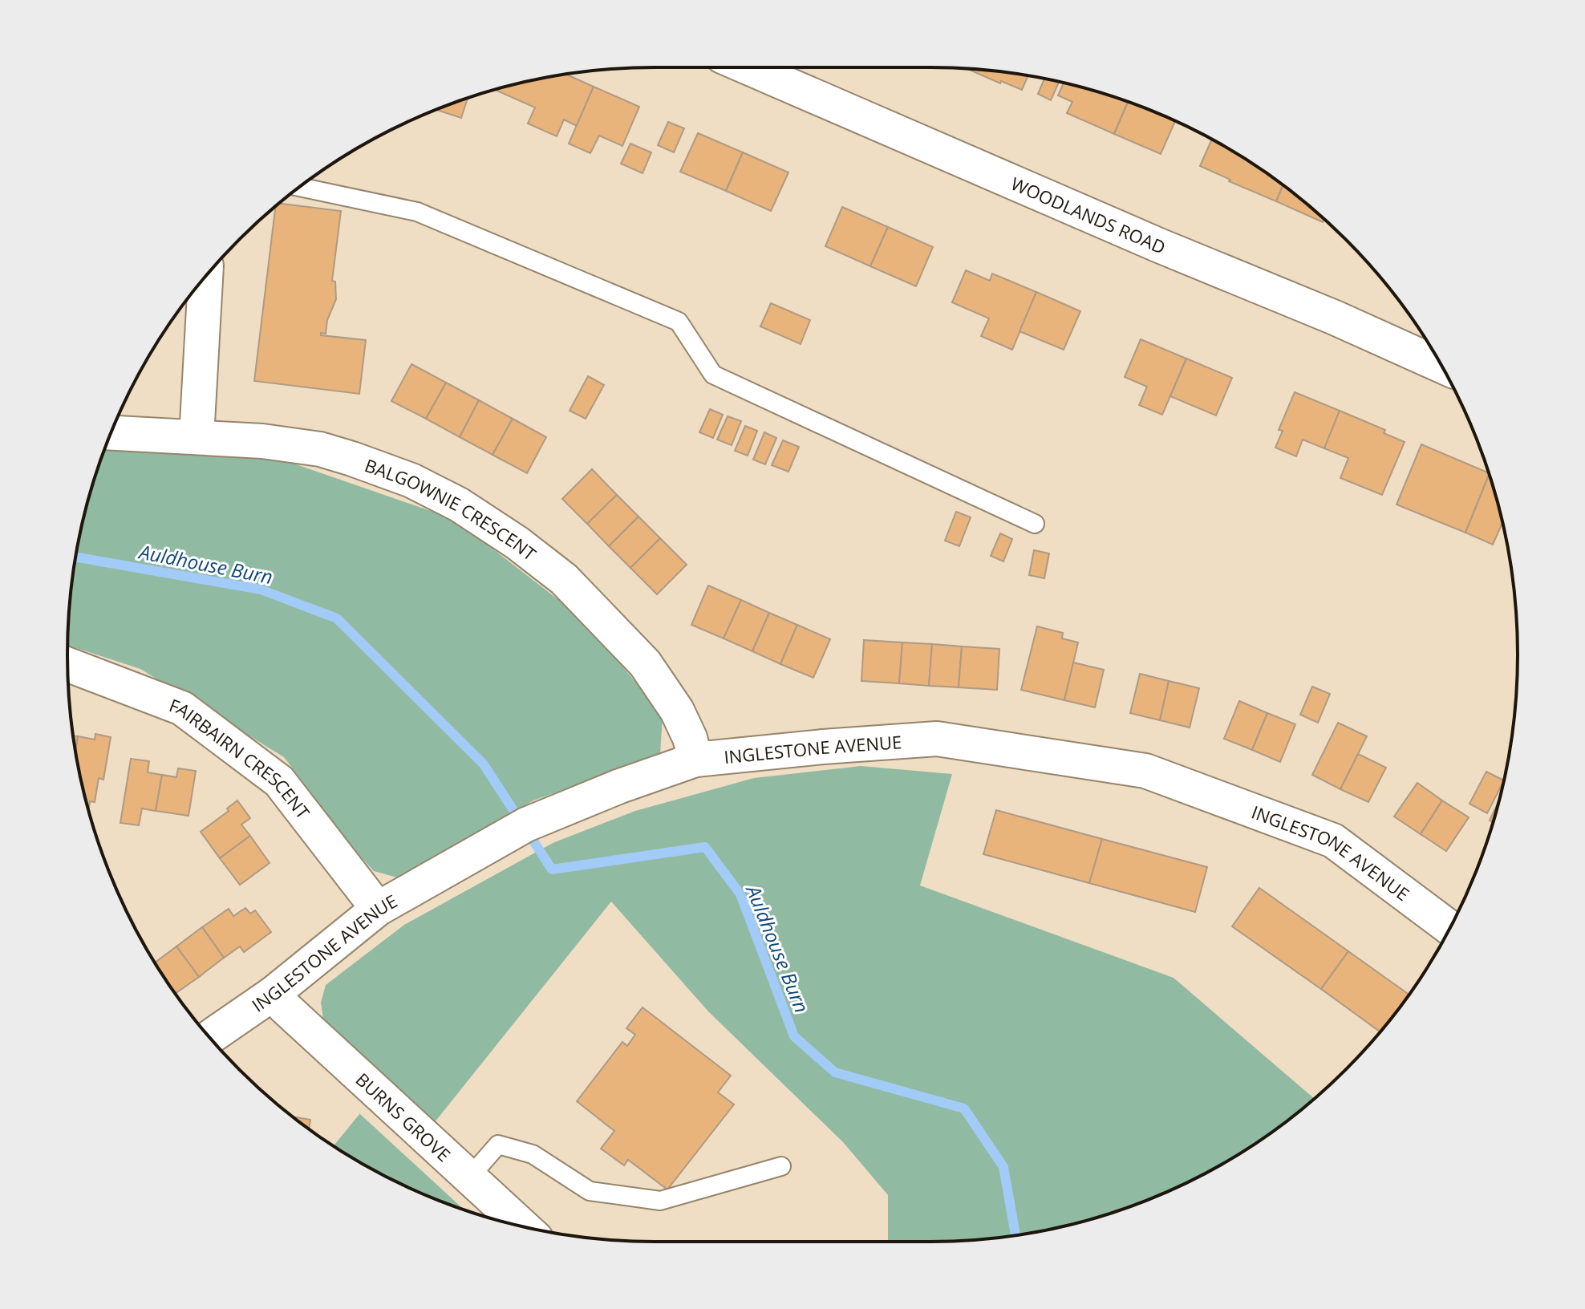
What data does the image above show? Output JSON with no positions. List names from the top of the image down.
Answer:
{
  "streets": {
    "street": [
      "WOODLANDS ROAD",
      "BALGOWNIE CRESCENT",
      "INGLESTONE AVENUE",
      "FAIRBAIRN CRESCENT",
      "BURNS GROVE"
    ]
  },
  "crossings": [
    ["BALGOWNIE CRESCENT", "INGLESTONE AVENUE"],
    ["INGLESTONE AVENUE", "FAIRBAIRN CRESCENT"],
    ["INGLESTONE AVENUE", "BURNS GROVE"]
  ],
  "water": ["Auldhouse Burn"]
}
